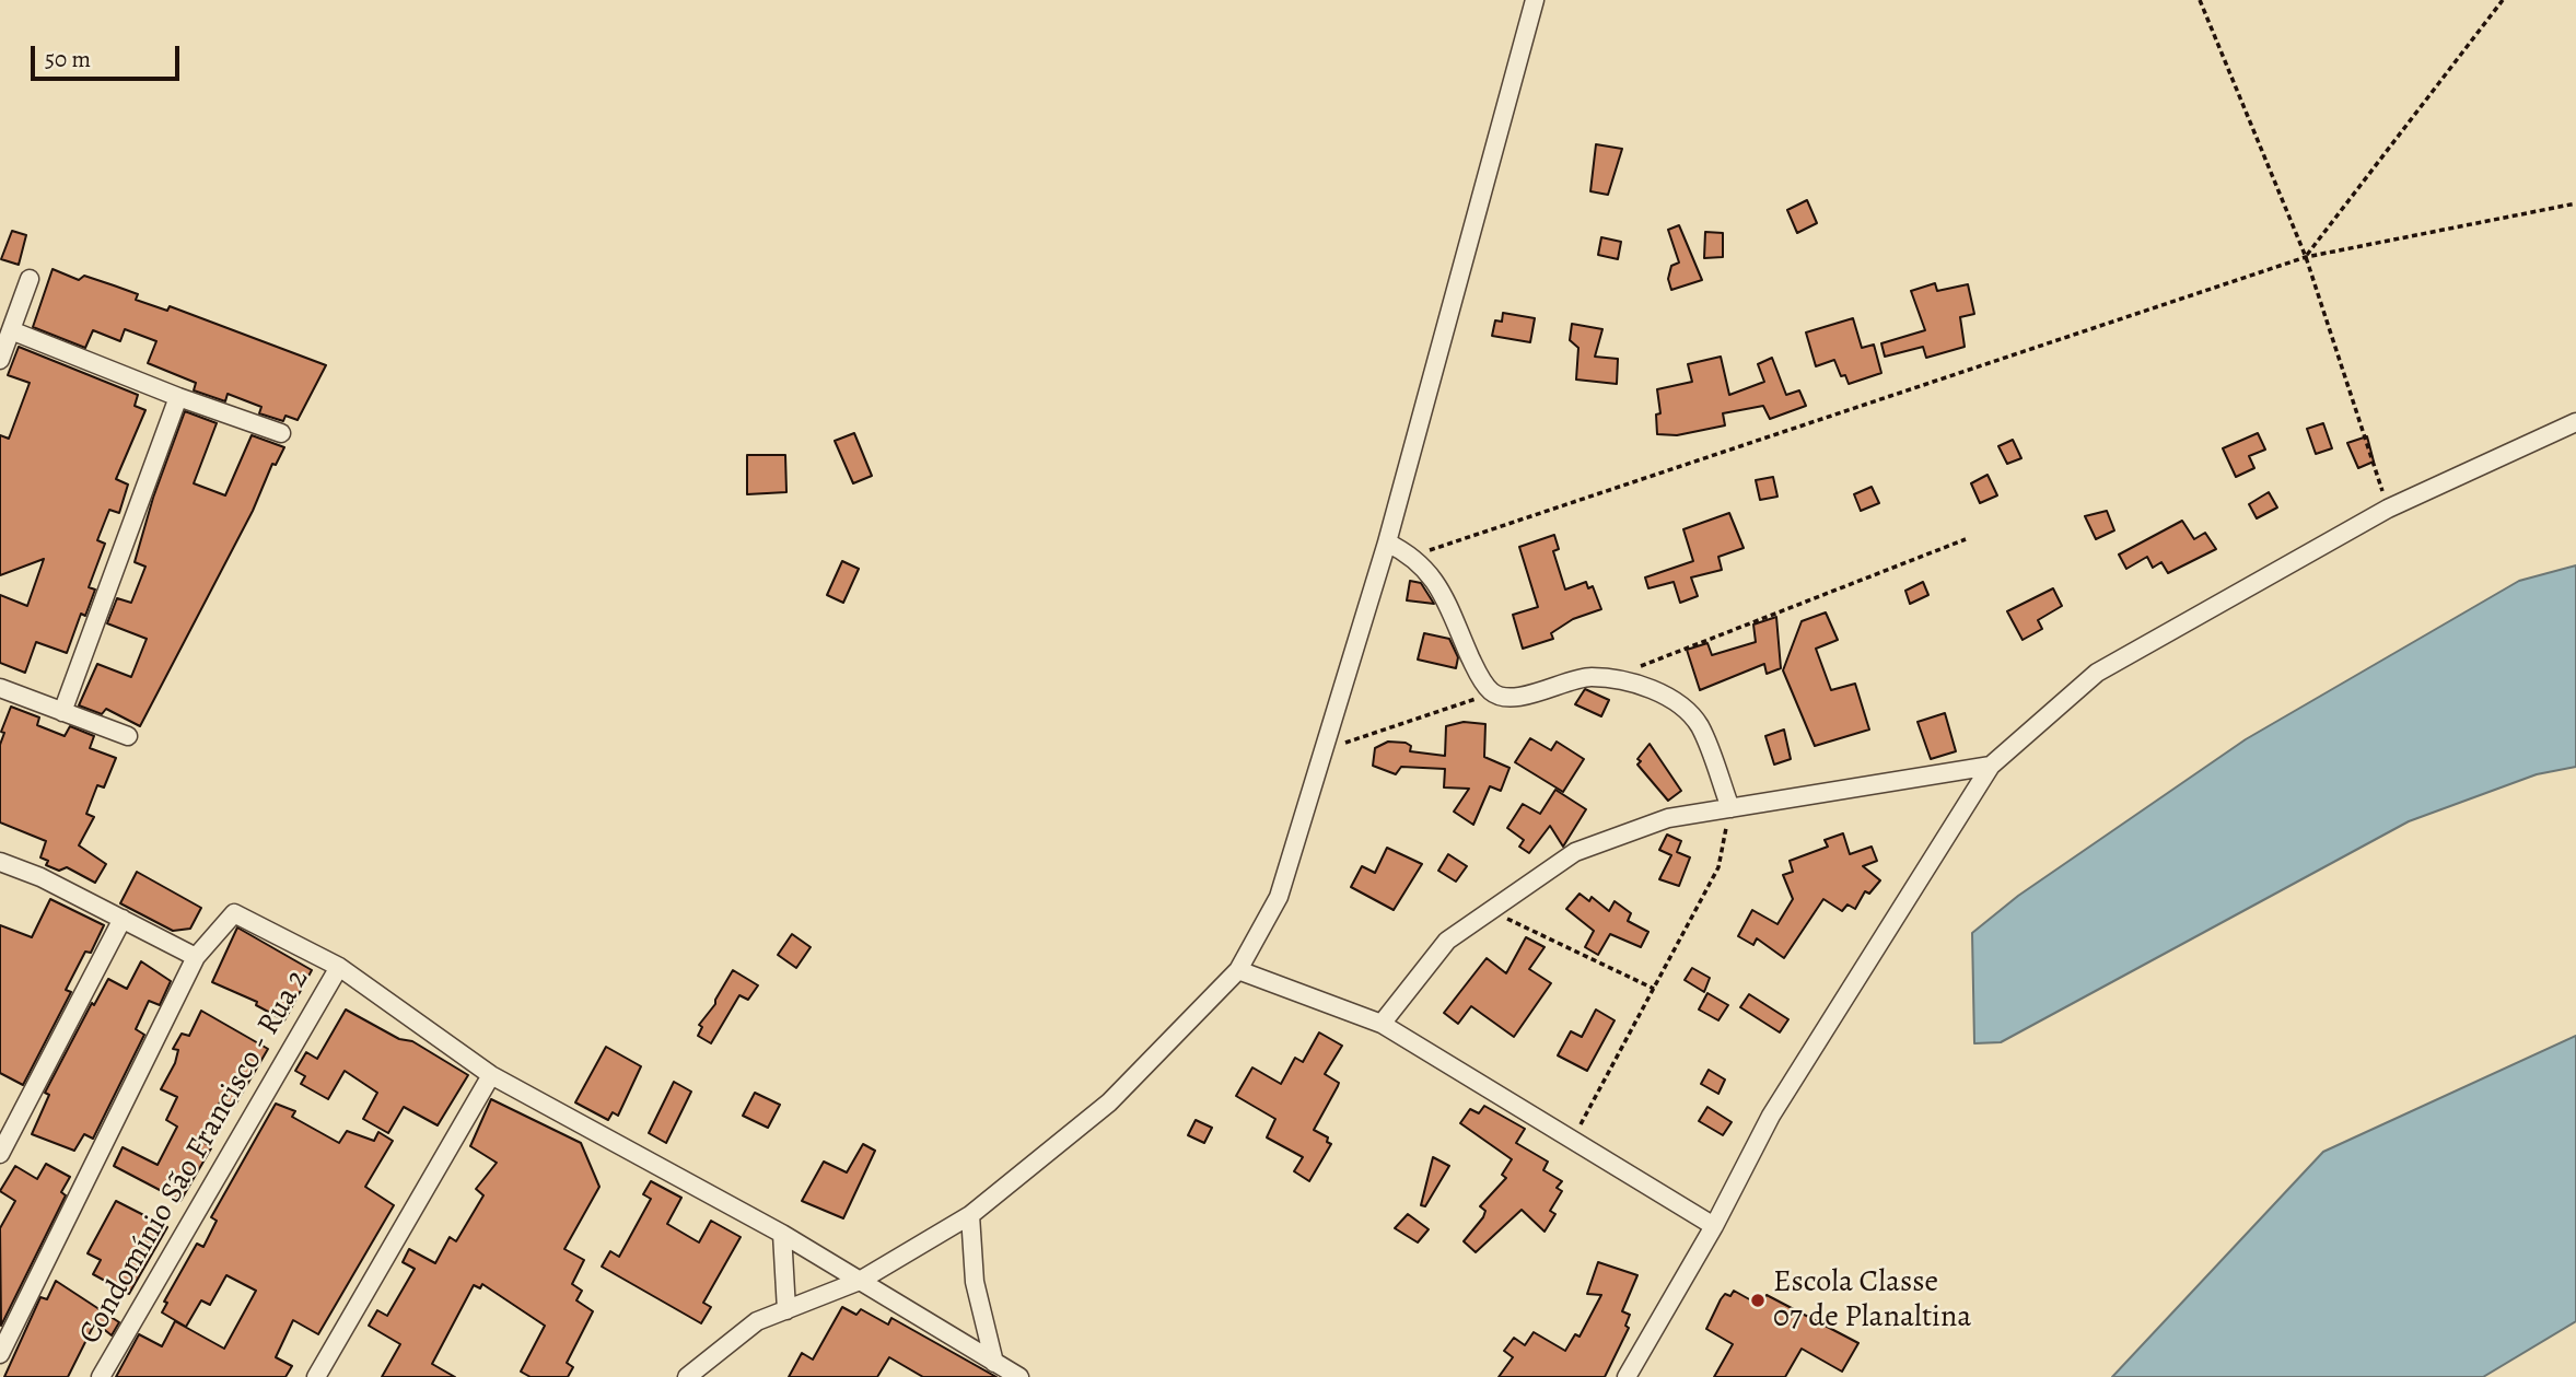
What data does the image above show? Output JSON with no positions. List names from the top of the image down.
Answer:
{
  "streets": {
    "street": ["Condomínio São Francisco - Rua 2"]
  },
  "places": ["Escola Classe 07 de Planaltina"],
  "scale_bar": "50 m"
}
